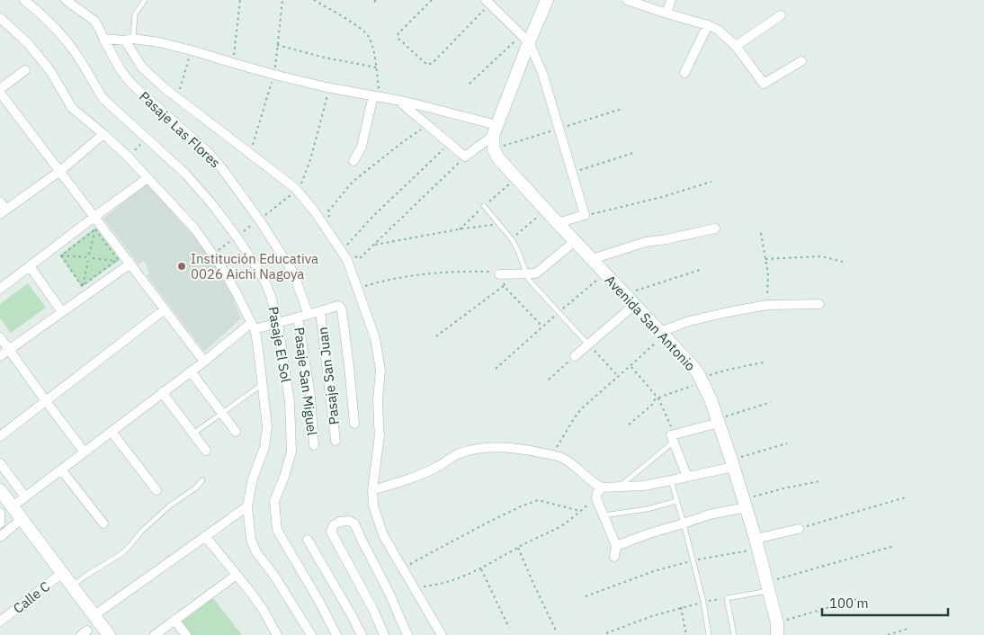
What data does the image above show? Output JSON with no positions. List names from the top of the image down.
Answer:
{
  "streets": {
    "street": [
      "Pasaje Las Flores",
      "Avenida San Antonio",
      "Pasaje El Sol",
      "Pasaje San Juan",
      "Pasaje San Miguel",
      "Calle C"
    ]
  },
  "places": ["Institución Educativa 0026 Aichi Nagoya"],
  "scale_bar": "100 m"
}
